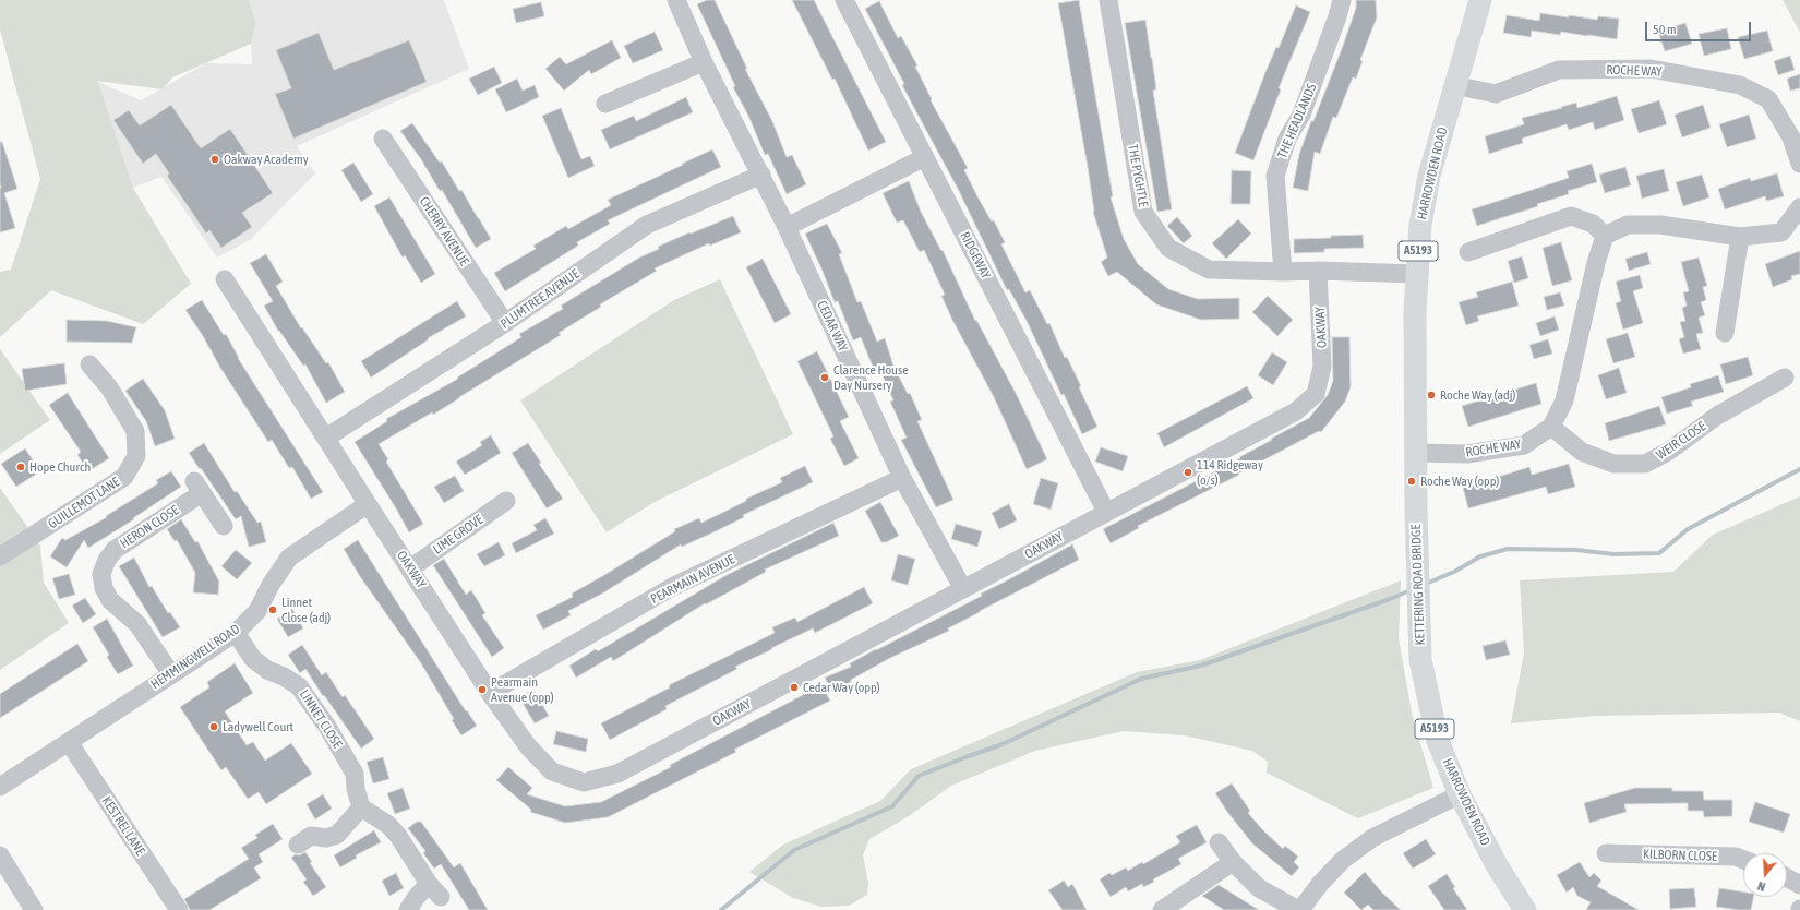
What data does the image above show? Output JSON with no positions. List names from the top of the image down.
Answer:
{
  "streets": {
    "main road": ["HARROWDEN ROAD", "A5193", "KETTERING ROAD BRIDGE"],
    "street": [
      "ROCHE WAY",
      "THE HEADLANDS",
      "THE PYGHTLE",
      "CHERRY AVENUE",
      "RIDGEWAY",
      "PLUMTREE AVENUE",
      "CEDAR WAY",
      "OAKWAY",
      "WEIR CLOSE",
      "GUILLEMOT LANE",
      "HERON CLOSE",
      "LIME GROVE",
      "PEARMAIN AVENUE",
      "HEMMINGWELL ROAD",
      "LINNET CLOSE",
      "KESTREL LANE",
      "KILBORN CLOSE"
    ]
  },
  "crossings": [
    ["ROCHE WAY", "HARROWDEN ROAD"],
    ["ROCHE WAY", "WEIR CLOSE"],
    ["THE HEADLANDS", "THE PYGHTLE"],
    ["HARROWDEN ROAD", "THE PYGHTLE"],
    ["HARROWDEN ROAD", "KETTERING ROAD BRIDGE"],
    ["THE PYGHTLE", "OAKWAY"],
    ["CHERRY AVENUE", "PLUMTREE AVENUE"],
    ["RIDGEWAY", "OAKWAY"],
    ["PLUMTREE AVENUE", "CEDAR WAY"],
    ["PLUMTREE AVENUE", "OAKWAY"],
    ["CEDAR WAY", "OAKWAY"],
    ["CEDAR WAY", "PEARMAIN AVENUE"],
    ["OAKWAY", "LIME GROVE"],
    ["OAKWAY", "PEARMAIN AVENUE"],
    ["OAKWAY", "HEMMINGWELL ROAD"],
    ["HERON CLOSE", "HEMMINGWELL ROAD"],
    ["HEMMINGWELL ROAD", "LINNET CLOSE"],
    ["HEMMINGWELL ROAD", "KESTREL LANE"]
  ],
  "places": [
    "Oakway Academy",
    "Clarence House Day Nursery",
    "Roche Way (adj)",
    "Hope Church",
    "114 Ridgeway (o/s)",
    "Roche Way (opp)",
    "Linnet Close (adj)",
    "Cedar Way (opp)",
    "Pearmain Avenue (opp)",
    "Ladywell Court"
  ],
  "scale_bar": "50 m",
  "north": "bottom"
}
